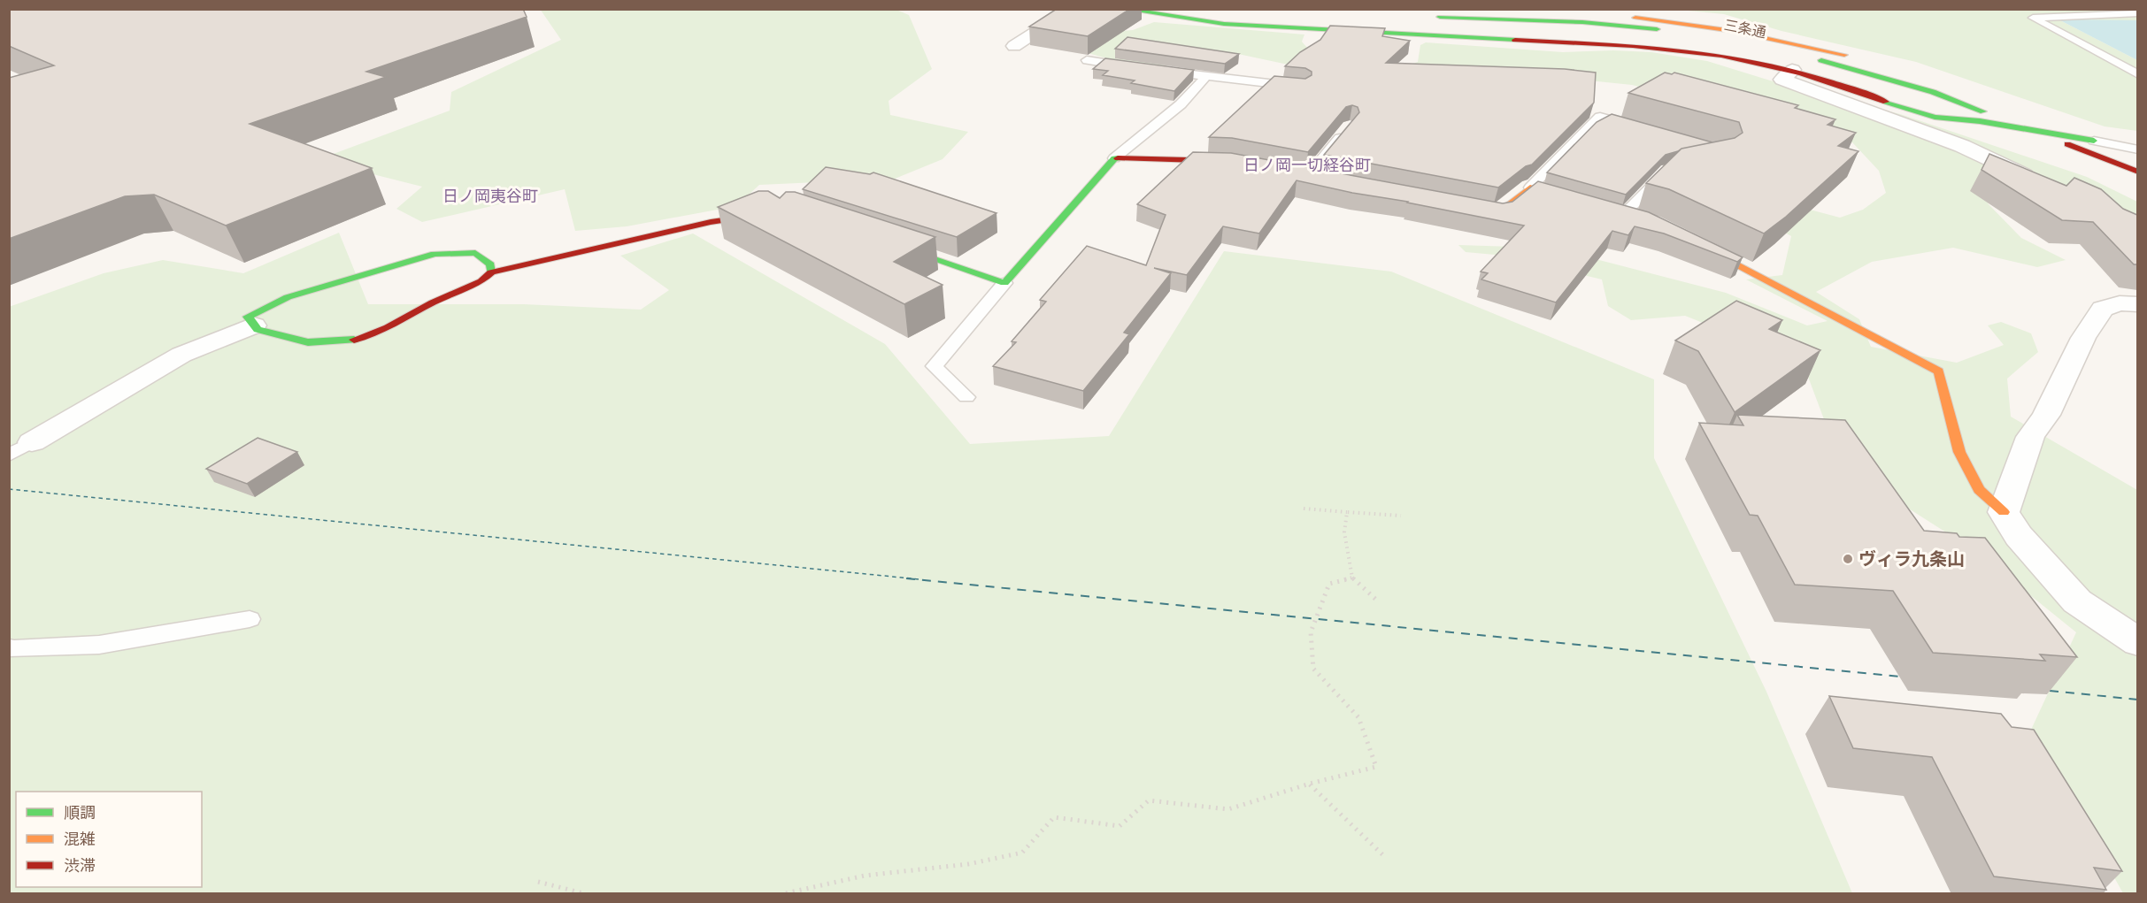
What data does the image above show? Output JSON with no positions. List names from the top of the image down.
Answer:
{
  "streets": {
    "street": ["三条通"]
  },
  "districts": ["日ノ岡一切経谷町", "日ノ岡夷谷町"],
  "places": ["ヴィラ九条山"],
  "legend": ["順調", "混雑", "渋滞"]
}
